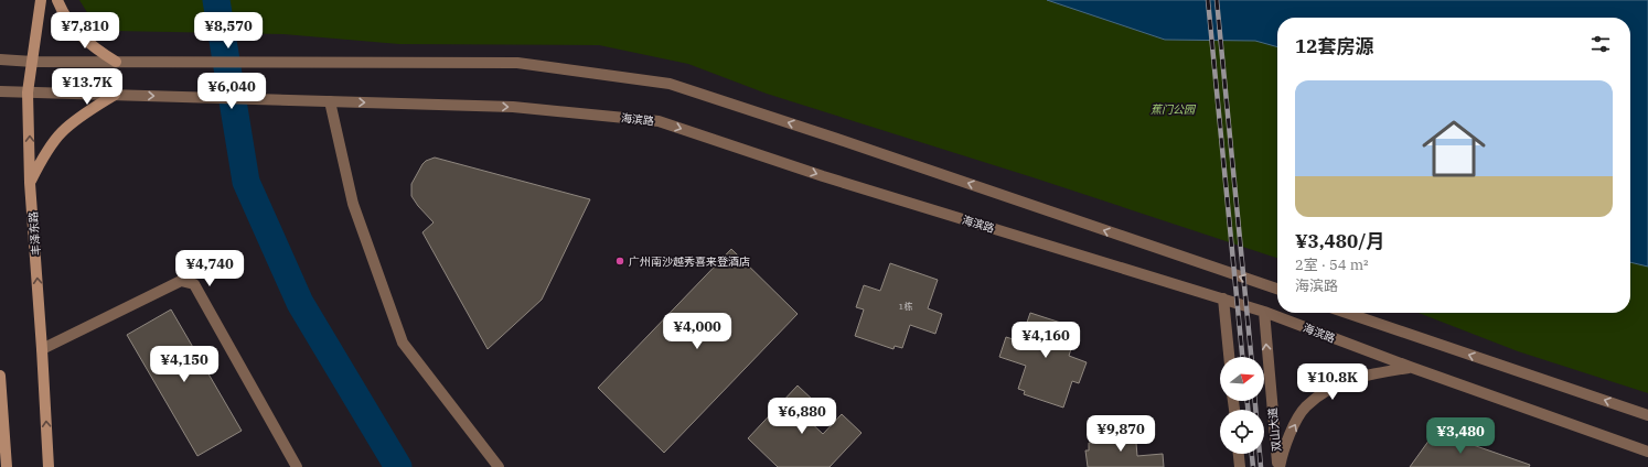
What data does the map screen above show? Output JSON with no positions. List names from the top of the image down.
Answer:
{
  "streets": {
    "main road": ["丰泽东路"],
    "street": ["海滨路", "双山大道"]
  },
  "crossings": [
    ["海滨路", "丰泽东路"],
    ["海滨路", "双山大道"]
  ],
  "one_way": ["丰泽东路"],
  "parks": ["蕉门公园"],
  "places": ["广州南沙越秀喜来登酒店"],
  "house_numbers": ["1栋"],
  "north": "right",
  "page": {
    "price": [
      "¥7,810",
      "¥8,570",
      "¥13.7K",
      "¥6,040",
      "¥4,740",
      "¥4,000",
      "¥4,160",
      "¥4,150",
      "¥10.8K",
      "¥6,880",
      "¥9,870",
      "¥3,480"
    ],
    "heading": "12套房源",
    "list": [
      {
        "name": "¥3,480/月",
        "note": "2室 · 54 m² · 海滨路"
      }
    ]
  }
}
